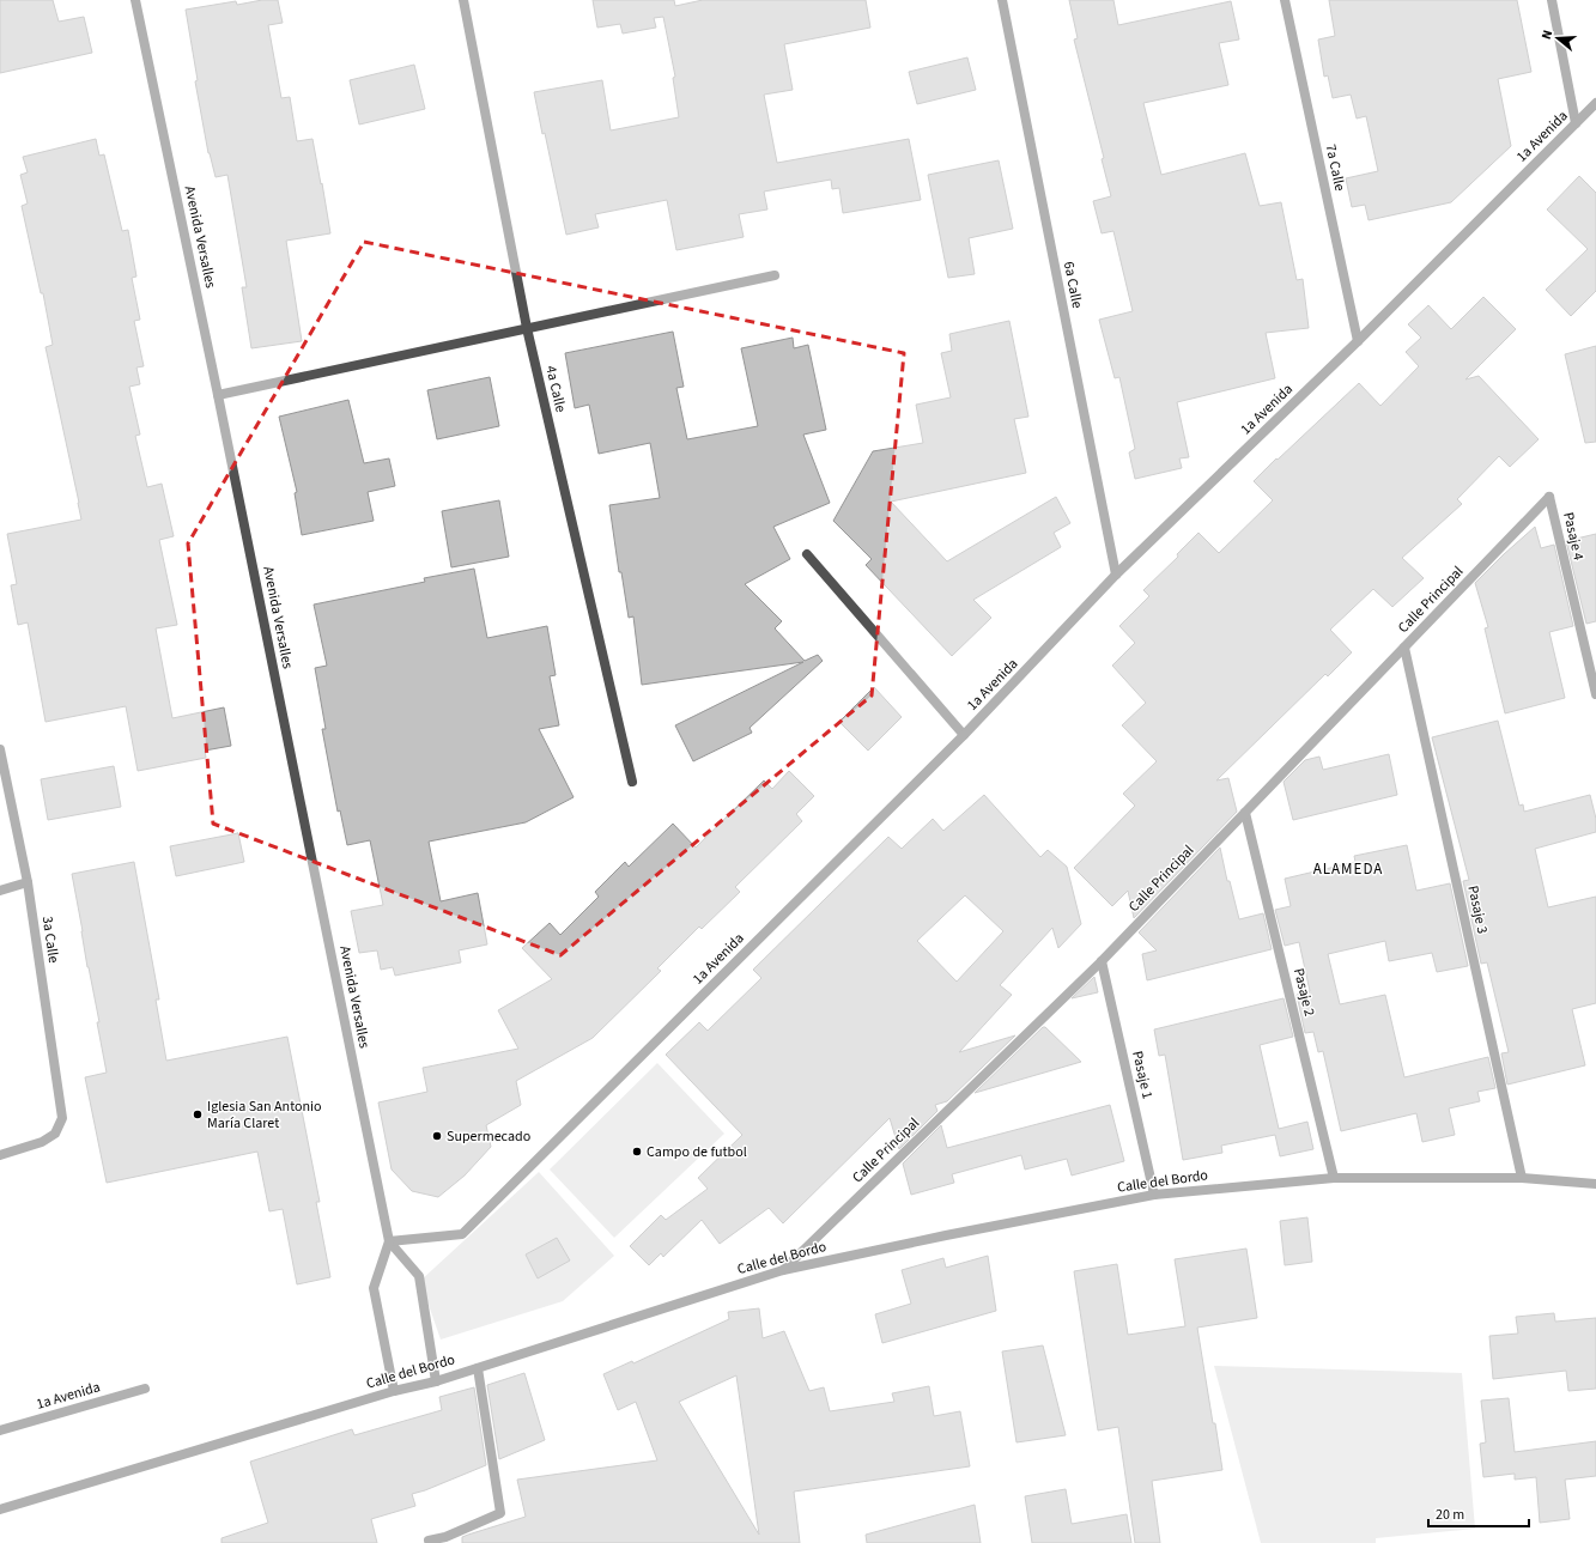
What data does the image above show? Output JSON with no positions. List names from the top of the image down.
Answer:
{
  "streets": {
    "street": [
      "1a Avenida",
      "7a Calle",
      "Avenida Versalles",
      "6a Calle",
      "4a Calle",
      "Pasaje 4",
      "Calle Principal",
      "Pasaje 3",
      "3a Calle",
      "Pasaje 2",
      "Pasaje 1",
      "Calle del Bordo"
    ]
  },
  "crossings": [
    ["1a Avenida", "7a Calle"],
    ["1a Avenida", "Avenida Versalles"],
    ["1a Avenida", "6a Calle"],
    ["Avenida Versalles", "Calle del Bordo"],
    ["Pasaje 4", "Calle Principal"],
    ["Calle Principal", "Pasaje 3"],
    ["Calle Principal", "Pasaje 2"],
    ["Calle Principal", "Pasaje 1"],
    ["Calle Principal", "Calle del Bordo"],
    ["Pasaje 3", "Calle del Bordo"],
    ["Pasaje 2", "Calle del Bordo"],
    ["Pasaje 1", "Calle del Bordo"]
  ],
  "districts": ["ALAMEDA"],
  "places": ["Iglesia San Antonio María Claret", "Supermecado", "Campo de futbol"],
  "scale_bar": "20 m",
  "north": "left"
}
